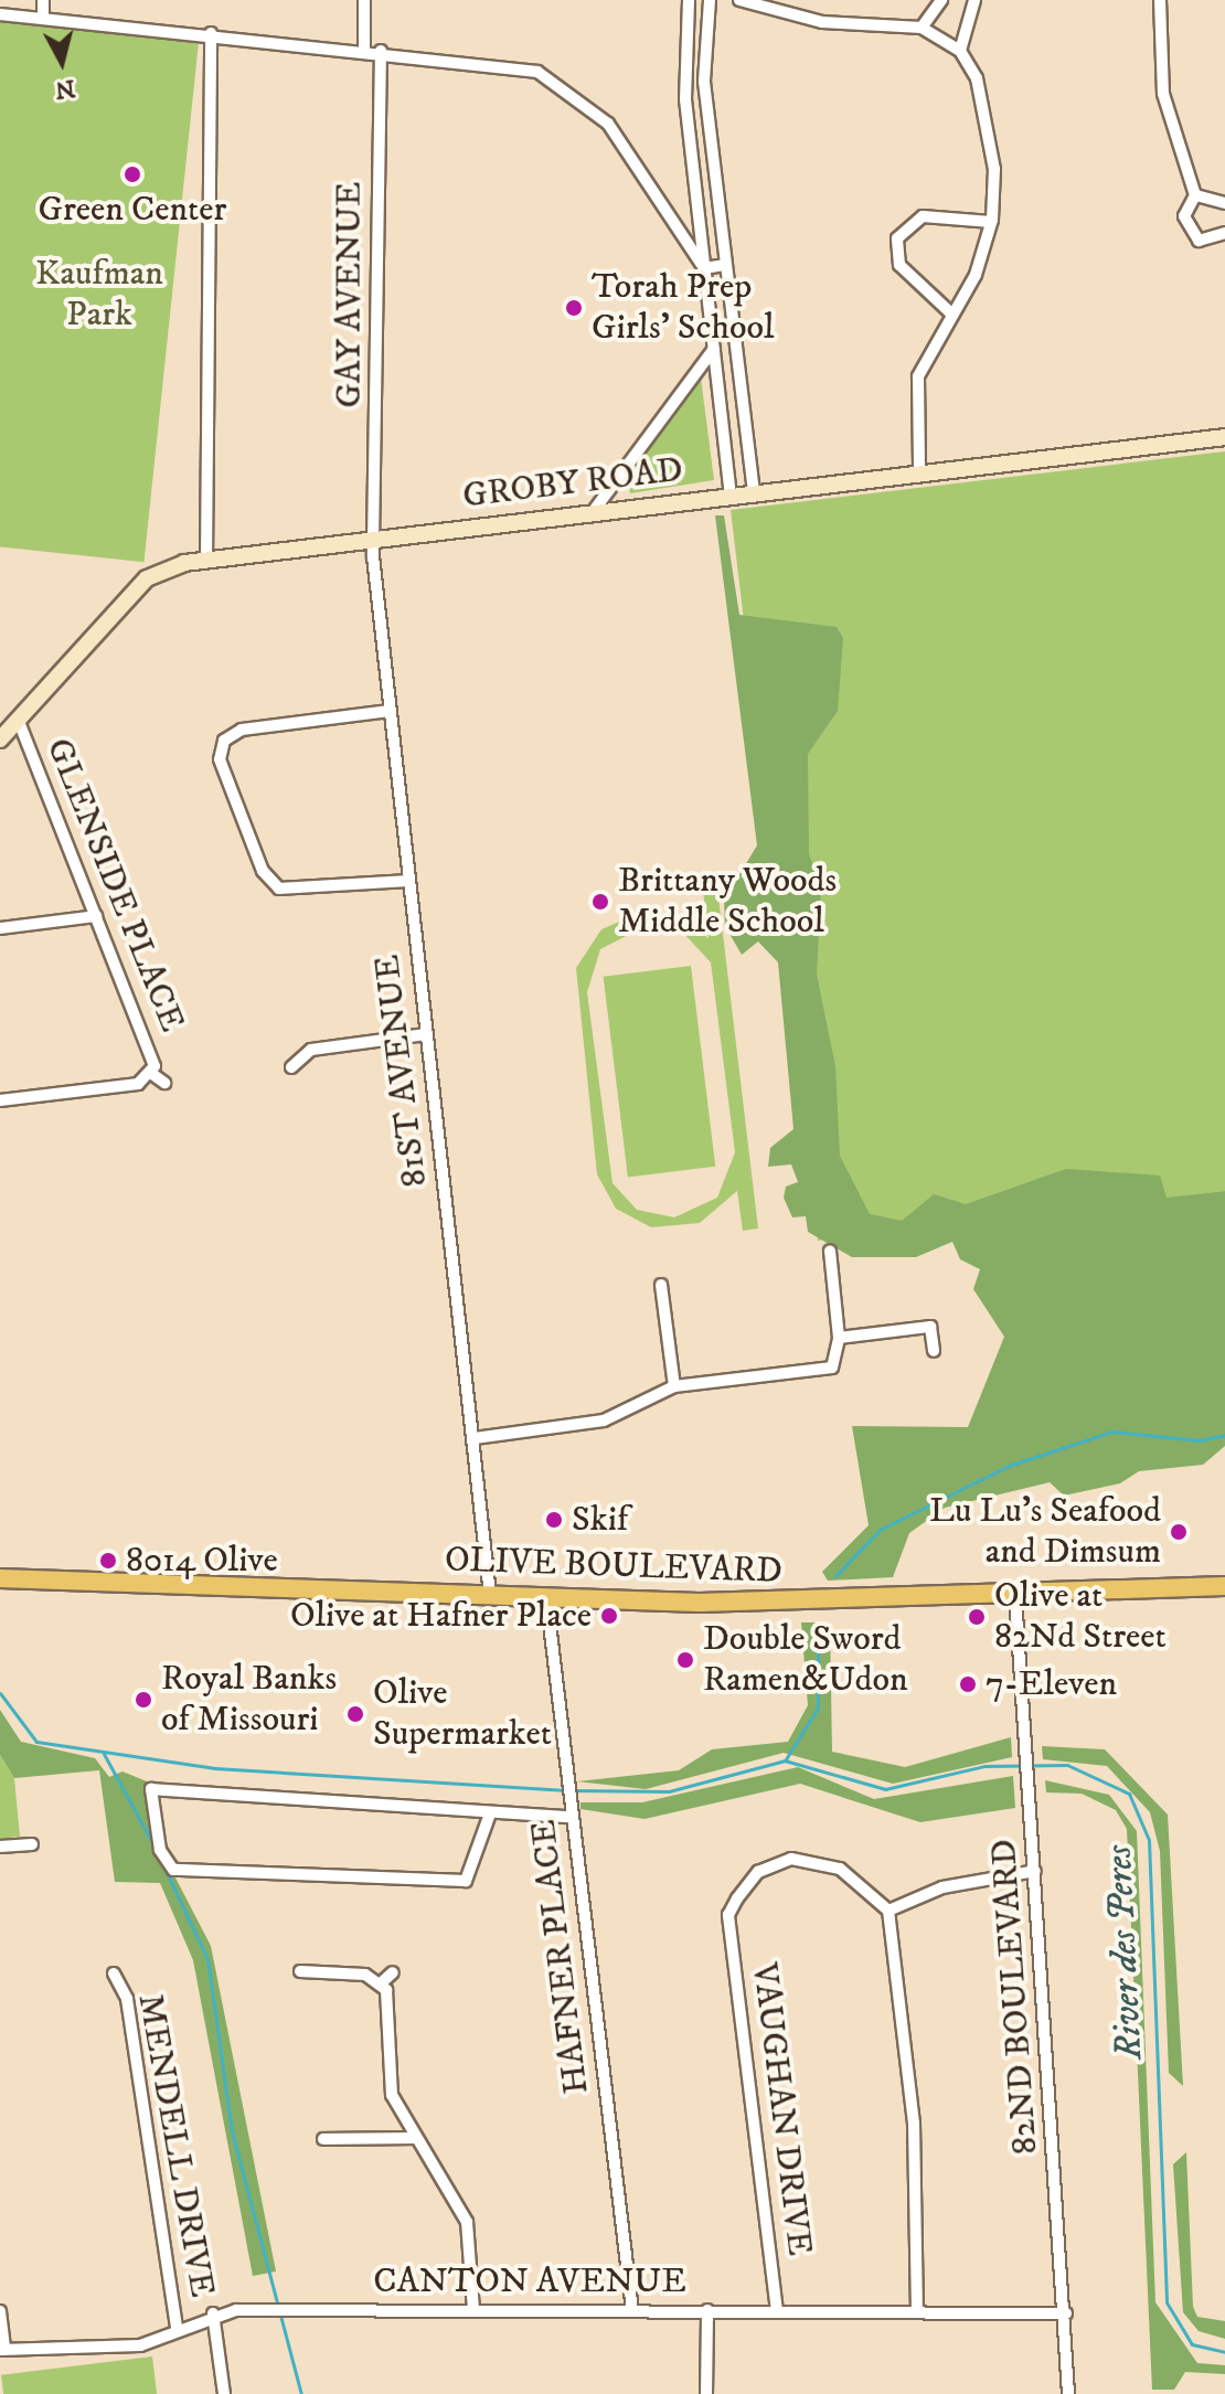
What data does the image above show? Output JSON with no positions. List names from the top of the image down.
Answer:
{
  "streets": {
    "main road": ["OLIVE BOULEVARD"],
    "street": [
      "GAY AVENUE",
      "GROBY ROAD",
      "GLENSIDE PLACE",
      "81ST AVENUE",
      "HAFNER PLACE",
      "82ND BOULEVARD",
      "VAUGHAN DRIVE",
      "MENDELL DRIVE",
      "CANTON AVENUE"
    ]
  },
  "crossings": [
    ["GAY AVENUE", "GROBY ROAD"],
    ["GAY AVENUE", "81ST AVENUE"],
    ["GROBY ROAD", "GLENSIDE PLACE"],
    ["GROBY ROAD", "81ST AVENUE"],
    ["81ST AVENUE", "OLIVE BOULEVARD"],
    ["OLIVE BOULEVARD", "HAFNER PLACE"],
    ["OLIVE BOULEVARD", "82ND BOULEVARD"],
    ["HAFNER PLACE", "CANTON AVENUE"],
    ["82ND BOULEVARD", "CANTON AVENUE"],
    ["VAUGHAN DRIVE", "CANTON AVENUE"],
    ["MENDELL DRIVE", "CANTON AVENUE"]
  ],
  "water": ["River des Peres"],
  "parks": ["Kaufman Park"],
  "places": [
    "Green Center",
    "Torah Prep Girls' School",
    "Brittany Woods Middle School",
    "Skif",
    "Lu Lu's Seafood and Dimsum",
    "8014 Olive",
    "Olive at Hafner Place",
    "Olive at 82Nd Street",
    "Double Sword Ramen&Udon",
    "7-Eleven",
    "Royal Banks of Missouri",
    "Olive Supermarket"
  ],
  "north": "bottom"
}
